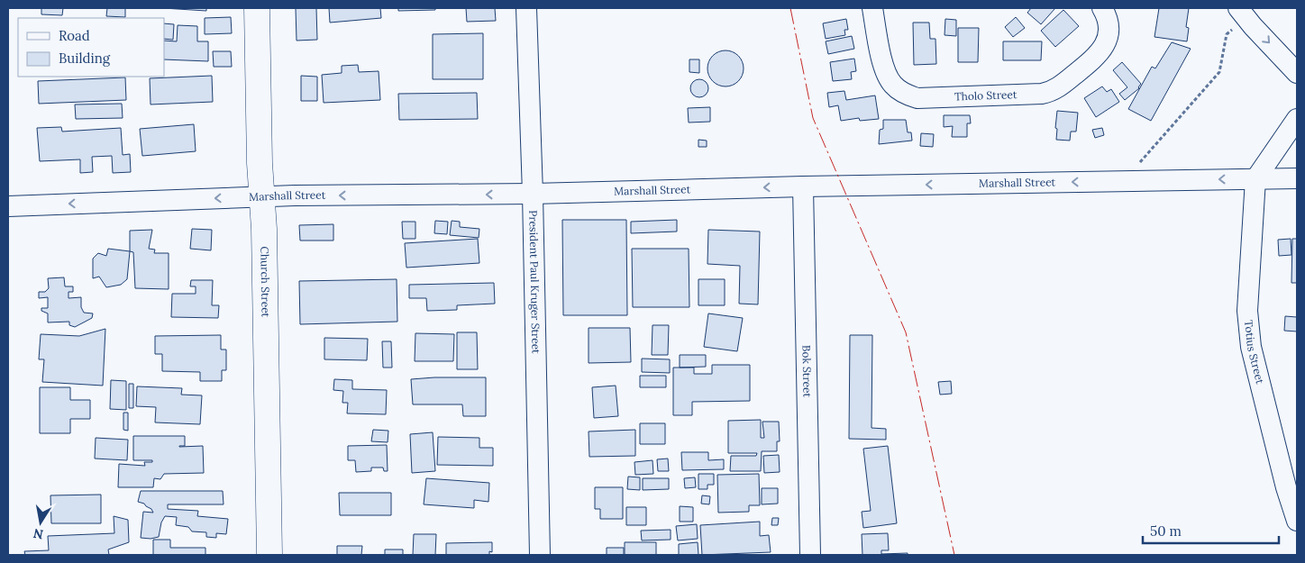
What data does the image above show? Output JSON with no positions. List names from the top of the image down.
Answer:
{
  "streets": {
    "main road": ["Church Street"],
    "street": [
      "Tholo Street",
      "Marshall Street",
      "President Paul Kruger Street",
      "Totius Street",
      "Bok Street"
    ]
  },
  "crossings": [
    ["Marshall Street", "Church Street"],
    ["Marshall Street", "President Paul Kruger Street"],
    ["Marshall Street", "Totius Street"],
    ["Marshall Street", "Bok Street"]
  ],
  "one_way": ["Marshall Street"],
  "legend": ["Road", "Building"],
  "scale_bar": "50 m",
  "north": "bottom"
}
